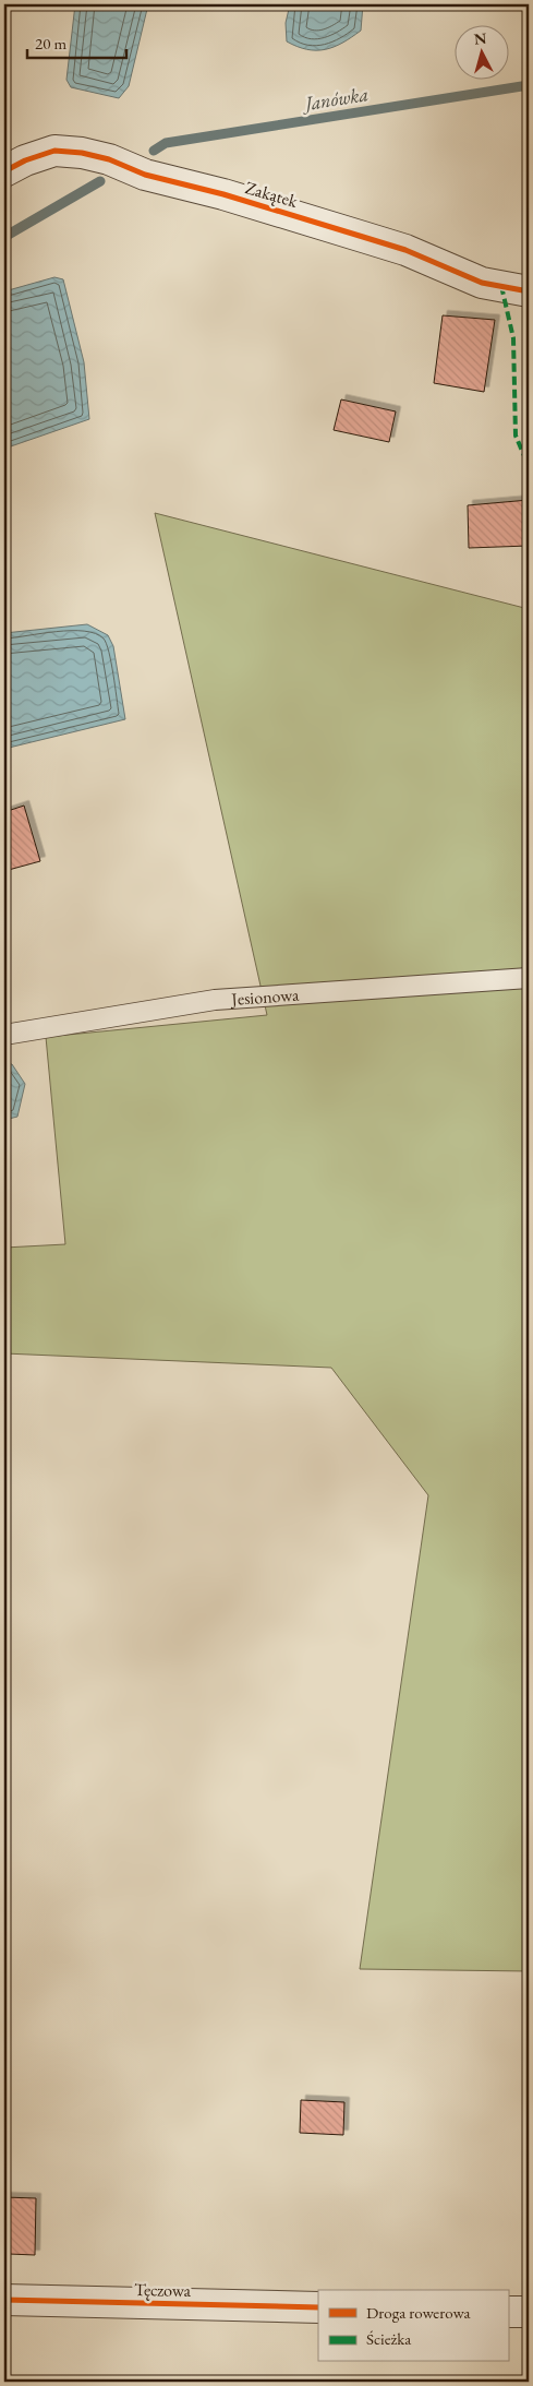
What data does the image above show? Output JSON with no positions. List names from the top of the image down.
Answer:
{
  "streets": {
    "street": ["Zakątek", "Tęczowa"],
    "lane": ["Jesionowa"]
  },
  "water": ["Janówka"],
  "legend": ["Droga rowerowa", "Ścieżka"],
  "scale_bar": "20 m",
  "north": "top"
}
